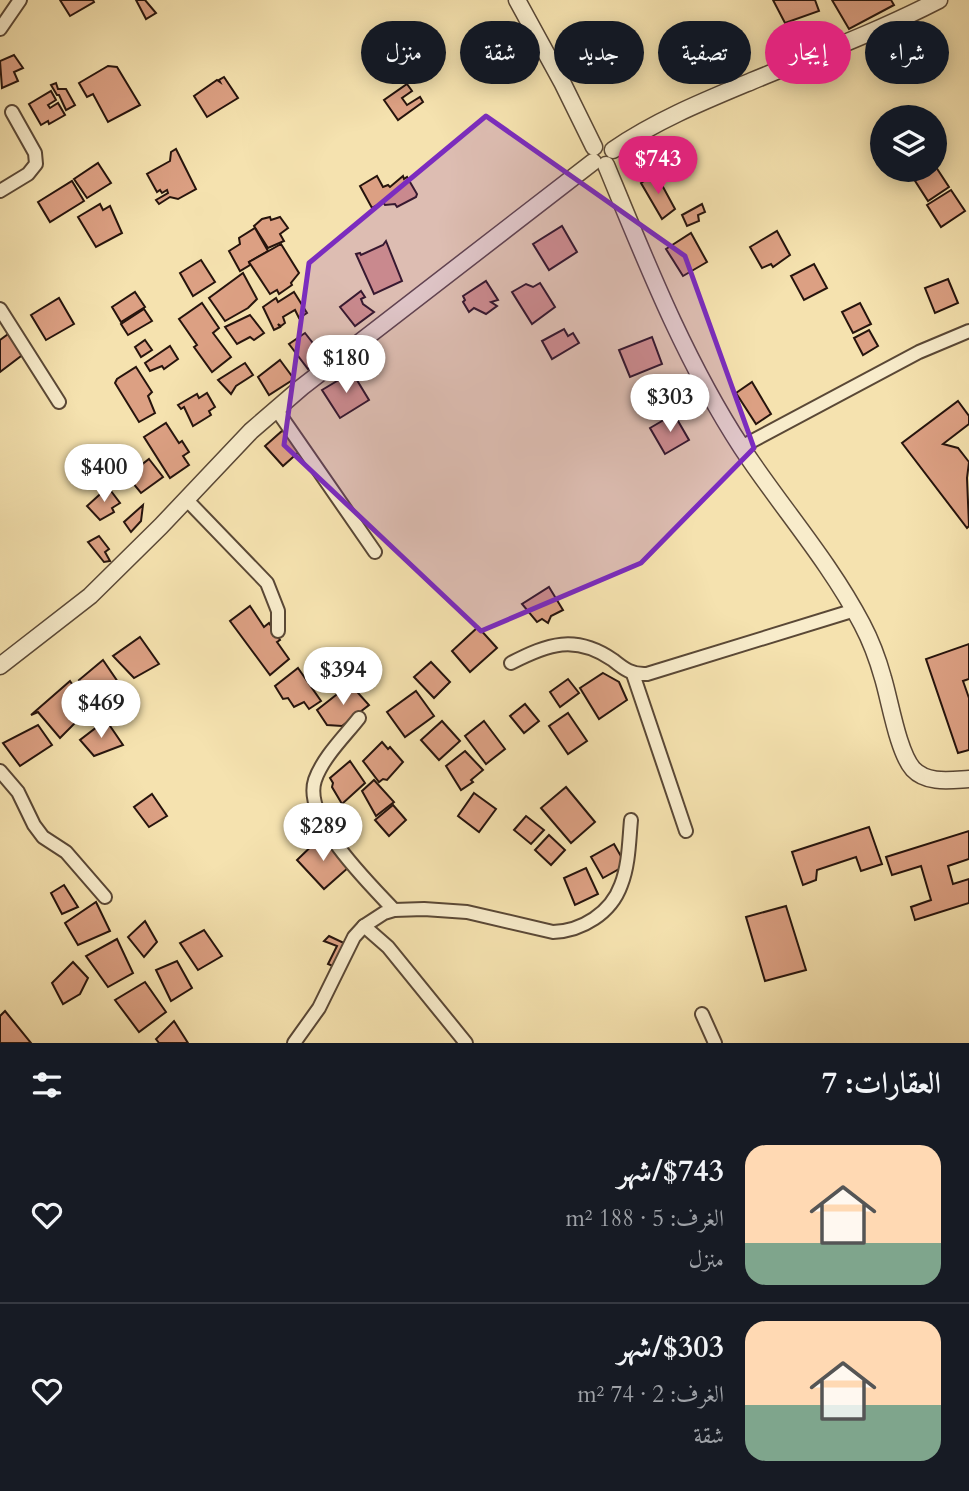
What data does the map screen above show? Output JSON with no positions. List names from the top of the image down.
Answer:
{
  "page": {
    "chip": [
      "شراء",
      "إيجار",
      "تصفية",
      "جديد",
      "شقة",
      "منزل"
    ],
    "price": [
      "$743",
      "$180",
      "$303",
      "$400",
      "$394",
      "$469",
      "$289"
    ],
    "heading": "العقارات: 7",
    "list": [
      {
        "name": "$743/شهر",
        "note": "الغرف: 5 · 188 m² · منزل"
      },
      {
        "name": "$303/شهر",
        "note": "الغرف: 2 · 74 m² · شقة"
      }
    ]
  }
}
